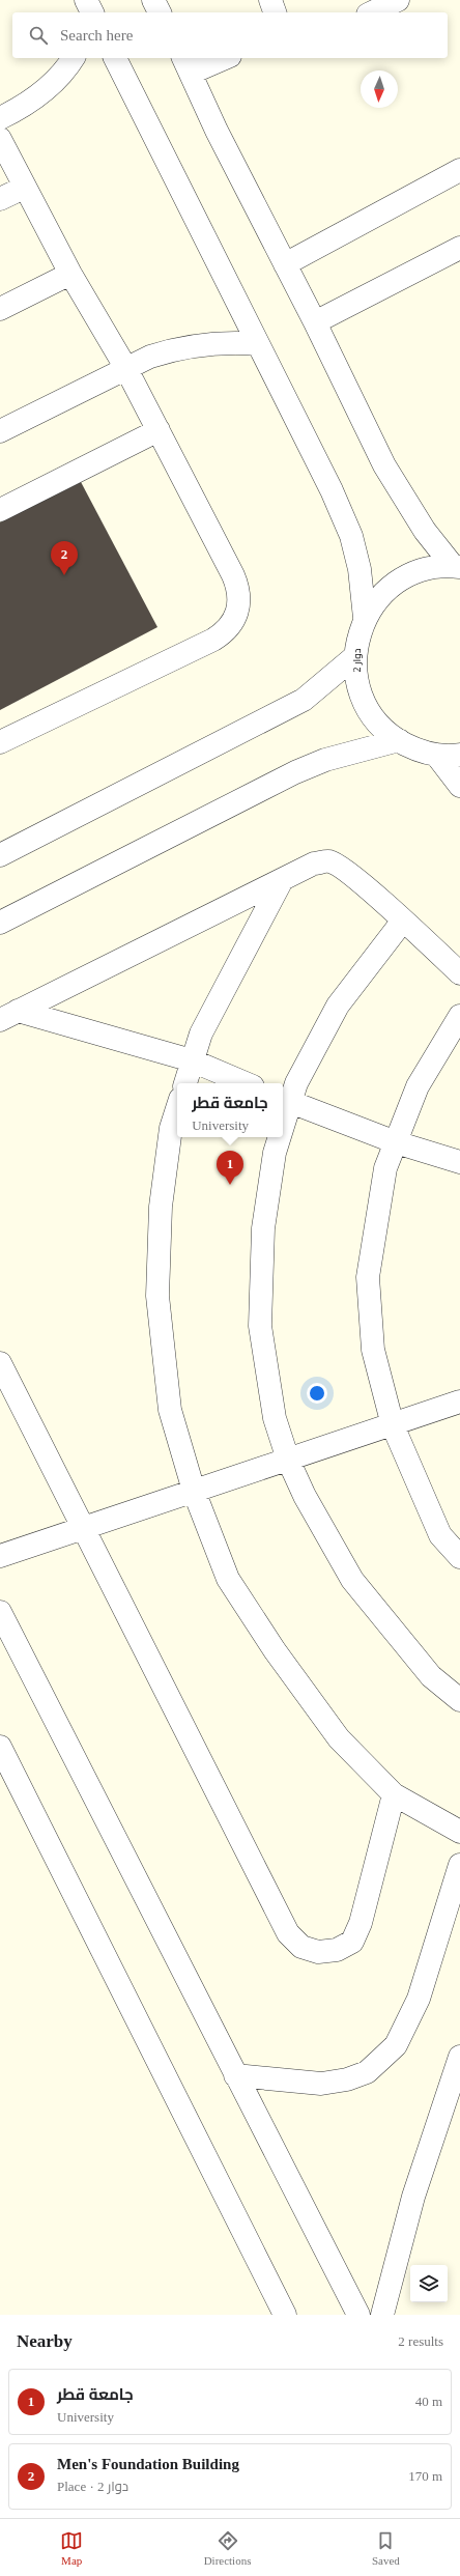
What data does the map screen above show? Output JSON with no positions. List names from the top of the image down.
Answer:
{
  "streets": {
    "street": ["دوار 2"]
  },
  "north": "bottom",
  "page": {
    "search": "Search here",
    "pins": ["2", "1"],
    "popup": ["جامعة قطر", "University"],
    "heading": ["Nearby", "2 results"],
    "list": [
      {
        "mark": "1",
        "name": "جامعة قطر",
        "note": "University",
        "value": "40 m"
      },
      {
        "mark": "2",
        "name": "Men's Foundation Building",
        "note": "Place · دوار 2",
        "value": "170 m"
      }
    ],
    "nav": ["Map", "Directions", "Saved"]
  }
}
